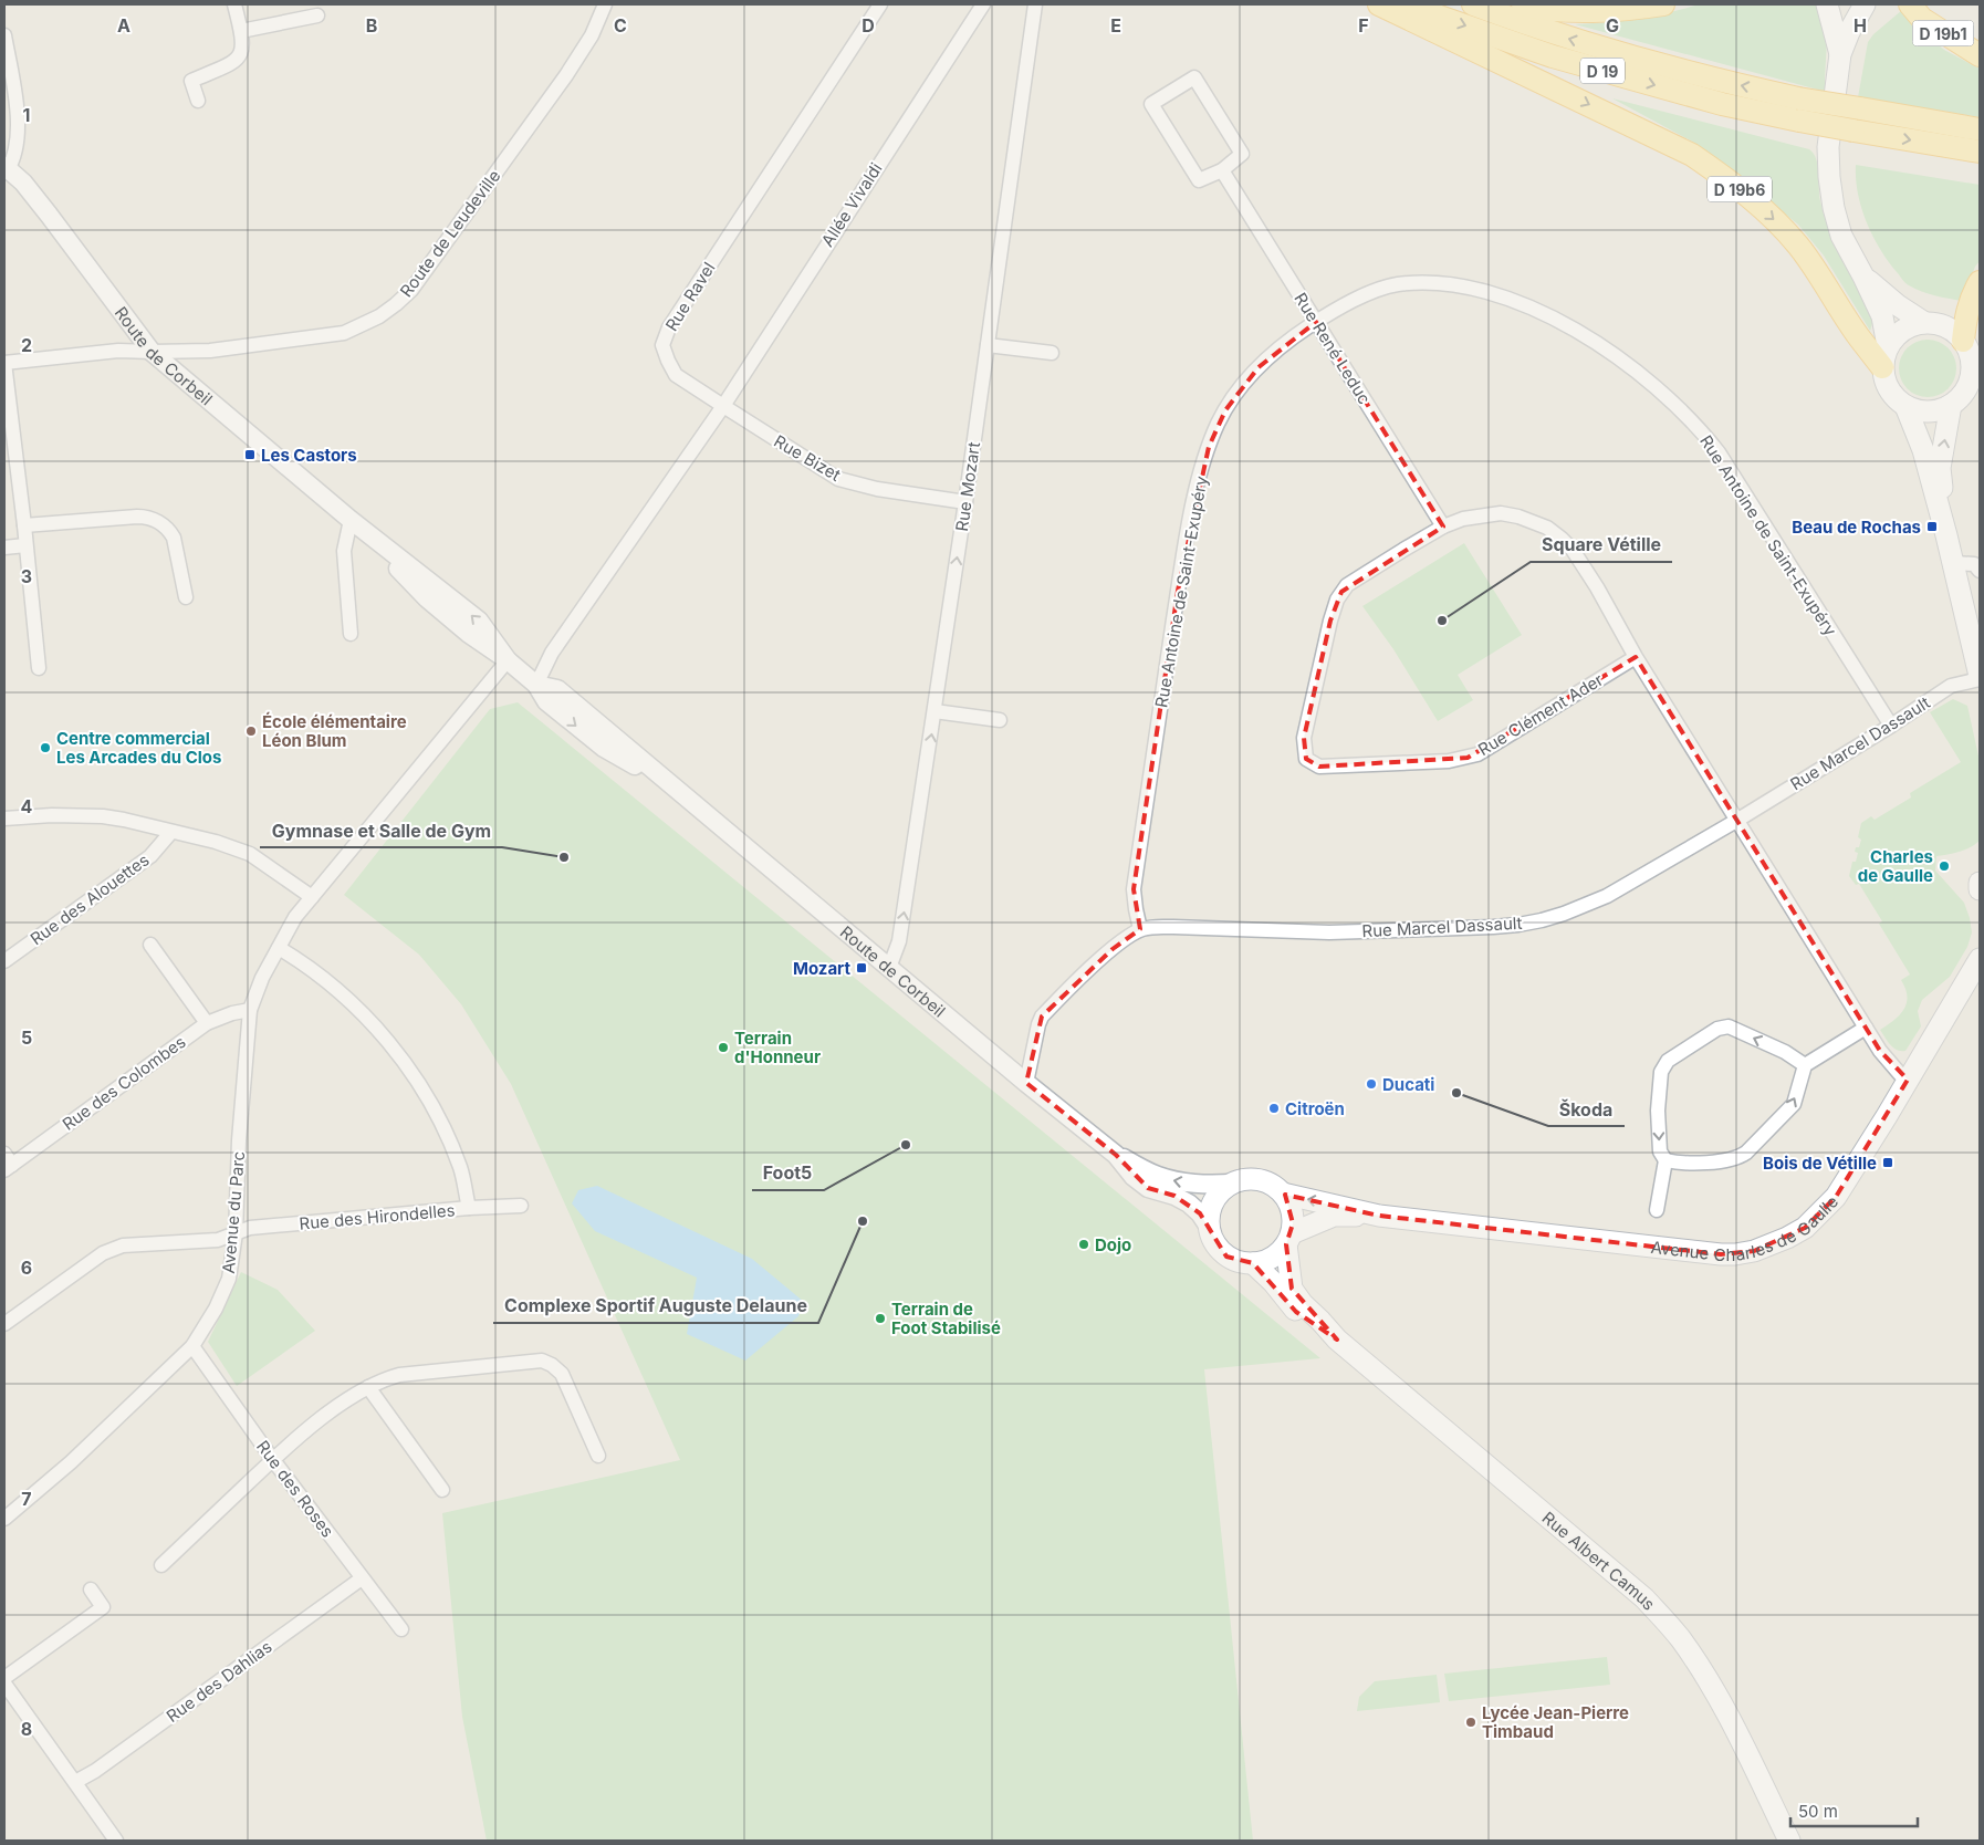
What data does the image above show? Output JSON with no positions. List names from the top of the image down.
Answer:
{
  "streets": {
    "main road": [
      "D 19b1",
      "D 19",
      "D 19b6",
      "Avenue Charles de Gaulle",
      "Rue Albert Camus"
    ],
    "street": [
      "Allée Vivaldi",
      "Route de Leudeville",
      "Rue Ravel",
      "Rue René Leduc",
      "Route de Corbeil",
      "Rue Bizet",
      "Rue Mozart",
      "Rue Antoine de Saint-Exupéry",
      "Rue Clément Ader",
      "Rue Marcel Dassault",
      "Rue des Alouettes",
      "Rue des Colombes",
      "Avenue du Parc",
      "Rue des Hirondelles",
      "Rue des Roses",
      "Rue des Dahlias"
    ]
  },
  "crossings": [
    ["Allée Vivaldi", "Rue Ravel"],
    ["Allée Vivaldi", "Rue Bizet"],
    ["Route de Leudeville", "Route de Corbeil"],
    ["Rue Ravel", "Rue Bizet"],
    ["Rue René Leduc", "Rue Antoine de Saint-Exupéry"],
    ["Rue René Leduc", "Rue Clément Ader"],
    ["Route de Corbeil", "Rue Mozart"],
    ["Route de Corbeil", "Rue Marcel Dassault"],
    ["Route de Corbeil", "Avenue du Parc"],
    ["Route de Corbeil", "Avenue Charles de Gaulle"],
    ["Route de Corbeil", "Rue Albert Camus"],
    ["Rue Bizet", "Rue Mozart"],
    ["Rue Antoine de Saint-Exupéry", "Rue Marcel Dassault"],
    ["Rue Clément Ader", "Rue Marcel Dassault"],
    ["Rue Clément Ader", "Avenue Charles de Gaulle"],
    ["Rue des Colombes", "Avenue du Parc"],
    ["Avenue du Parc", "Rue des Hirondelles"],
    ["Avenue du Parc", "Rue des Roses"],
    ["Avenue Charles de Gaulle", "Rue Albert Camus"],
    ["Rue des Roses", "Rue des Dahlias"]
  ],
  "one_way": ["Rue Mozart"],
  "places": {
    "transit": [
      "Les Castors",
      "Beau de Rochas",
      "Mozart",
      "Bois de Vétille"
    ],
    "other": [
      "Square Vétille",
      "École élémentaire Léon Blum",
      "Centre commercial Les Arcades du Clos",
      "Gymnase et Salle de Gym",
      "Charles de Gaulle",
      "Terrain d'Honneur",
      "Ducati",
      "Škoda",
      "Citroën",
      "Foot5",
      "Complexe Sportif Auguste Delaune",
      "Dojo",
      "Terrain de Foot Stabilisé",
      "Lycée Jean-Pierre Timbaud"
    ]
  },
  "scale_bar": "50 m",
  "grid": {
    "columns": [
      "A",
      "B",
      "C",
      "D",
      "E",
      "F",
      "G",
      "H"
    ],
    "rows": [
      "1",
      "2",
      "3",
      "4",
      "5",
      "6",
      "7",
      "8"
    ]
  }
}
